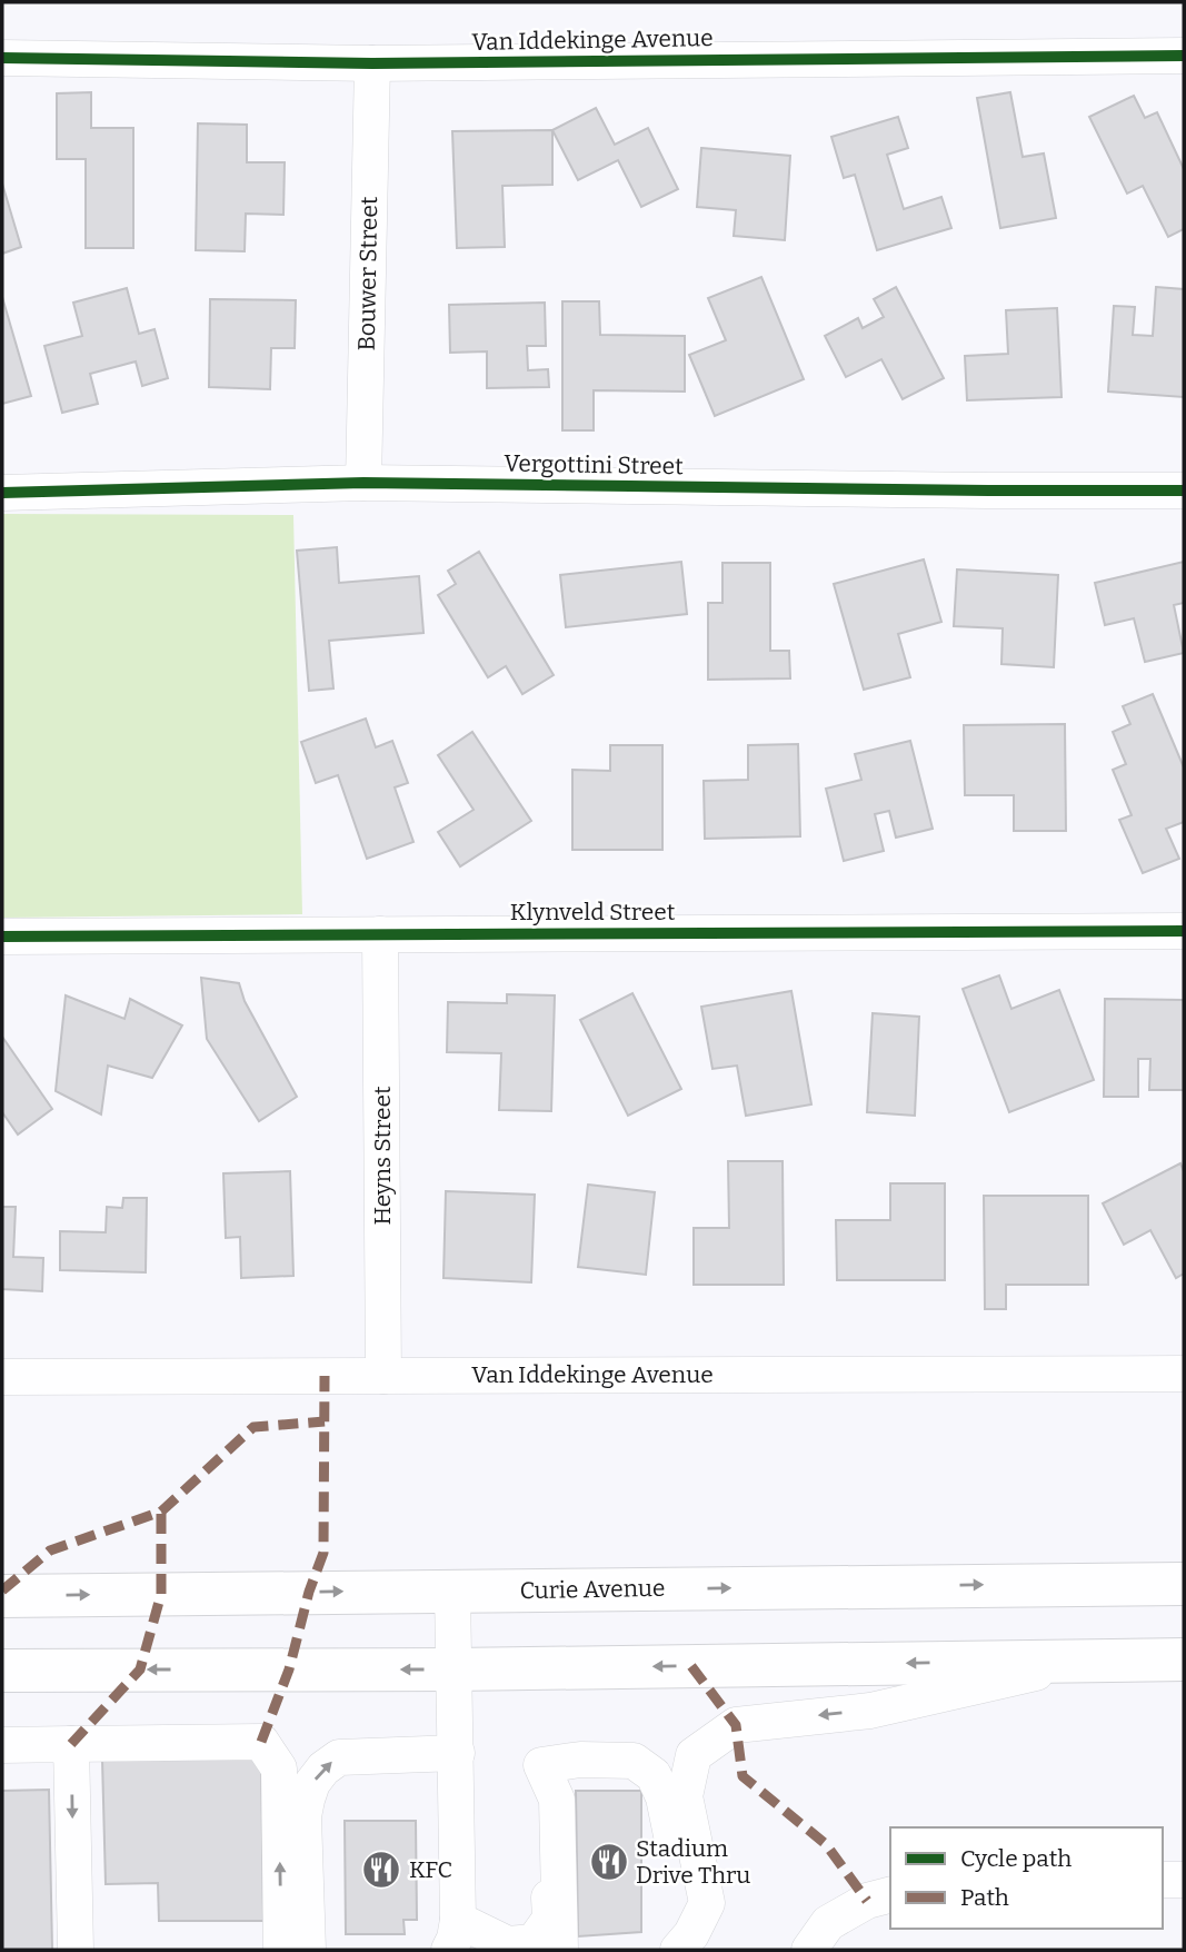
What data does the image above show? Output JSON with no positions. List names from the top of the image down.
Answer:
{
  "streets": {
    "main road": ["Curie Avenue"],
    "street": [
      "Van Iddekinge Avenue",
      "Bouwer Street",
      "Vergottini Street",
      "Klynveld Street",
      "Heyns Street"
    ]
  },
  "crossings": [
    ["Van Iddekinge Avenue", "Bouwer Street"],
    ["Van Iddekinge Avenue", "Heyns Street"],
    ["Bouwer Street", "Vergottini Street"],
    ["Klynveld Street", "Heyns Street"]
  ],
  "places": {
    "restaurant": ["Stadium Drive Thru", "KFC"]
  },
  "legend": ["Cycle path", "Path"]
}
